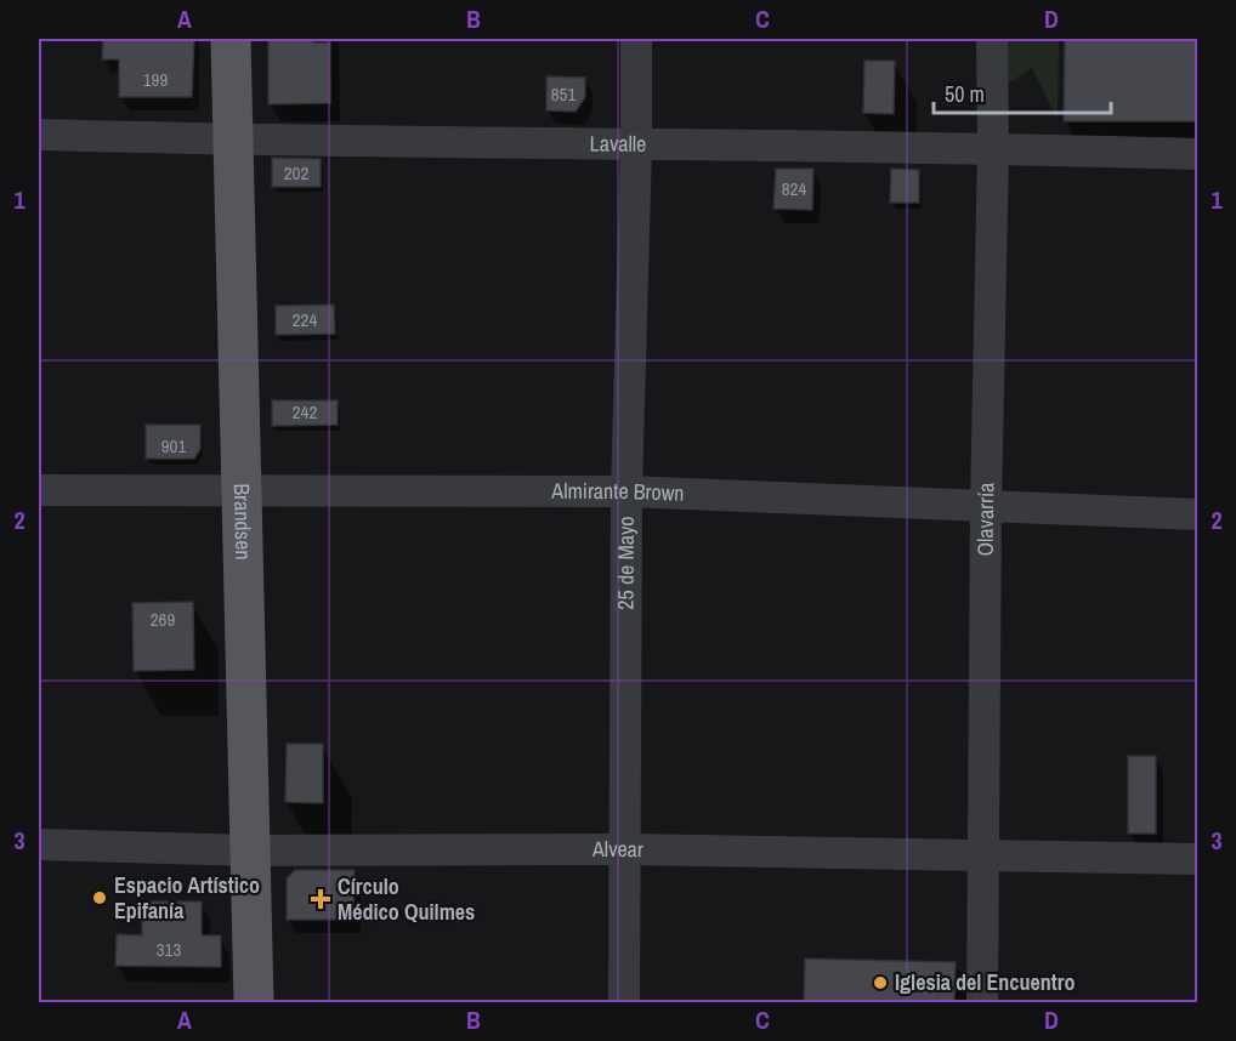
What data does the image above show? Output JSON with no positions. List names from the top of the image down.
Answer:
{
  "streets": {
    "main road": ["Brandsen"],
    "street": [
      "Lavalle",
      "Almirante Brown",
      "Olavarría",
      "25 de Mayo",
      "Alvear"
    ]
  },
  "crossings": [
    ["Lavalle", "Brandsen"],
    ["Lavalle", "Olavarría"],
    ["Lavalle", "25 de Mayo"],
    ["Almirante Brown", "Brandsen"],
    ["Almirante Brown", "Olavarría"],
    ["Almirante Brown", "25 de Mayo"],
    ["Brandsen", "Alvear"],
    ["Olavarría", "Alvear"],
    ["25 de Mayo", "Alvear"]
  ],
  "places": {
    "other": ["Espacio Artístico Epifanía", "Iglesia del Encuentro"],
    "health": ["Círculo Médico Quilmes"]
  },
  "house_numbers": [
    "199",
    "851",
    "202",
    "824",
    "224",
    "242",
    "901",
    "269",
    "313"
  ],
  "scale_bar": "50 m",
  "grid": {
    "columns": [
      "A",
      "B",
      "C",
      "D"
    ],
    "rows": ["1", "2", "3"]
  }
}
